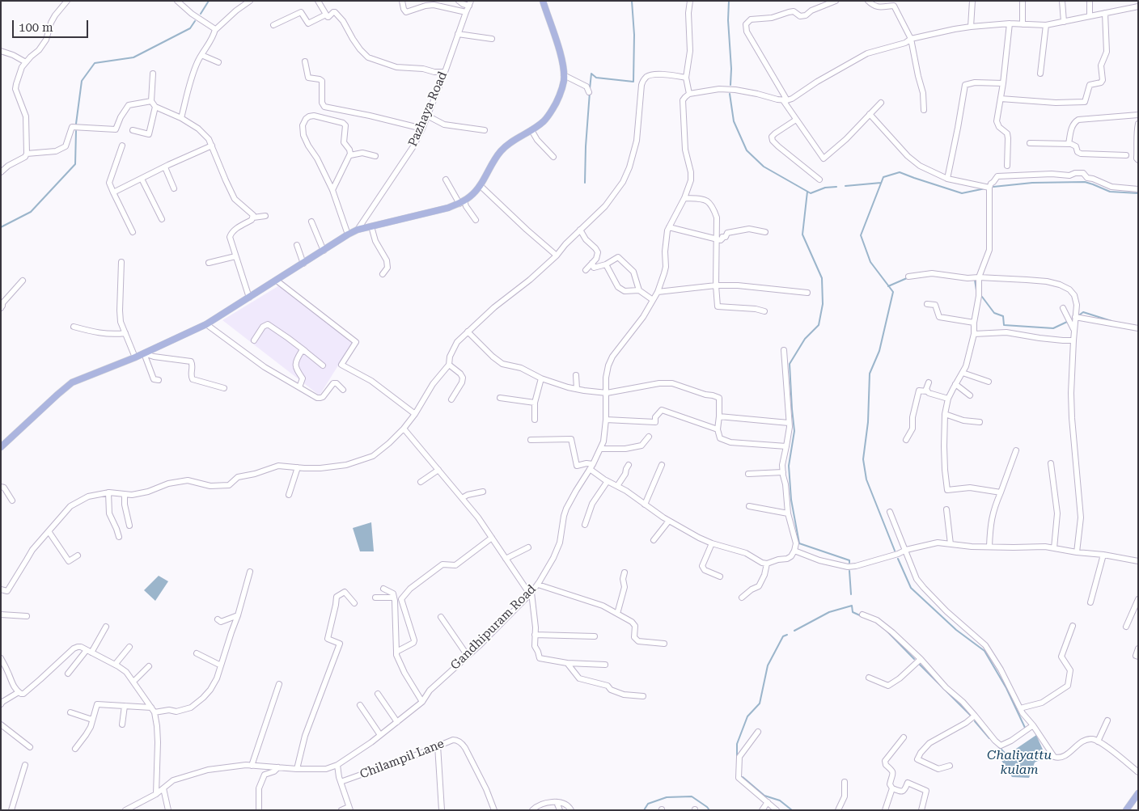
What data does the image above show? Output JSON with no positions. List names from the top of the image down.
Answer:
{
  "streets": {
    "street": ["Pazhaya Road", "Gandhipuram Road", "Chilampil Lane"]
  },
  "water": ["Chaliyattu kulam"],
  "scale_bar": "100 m"
}
